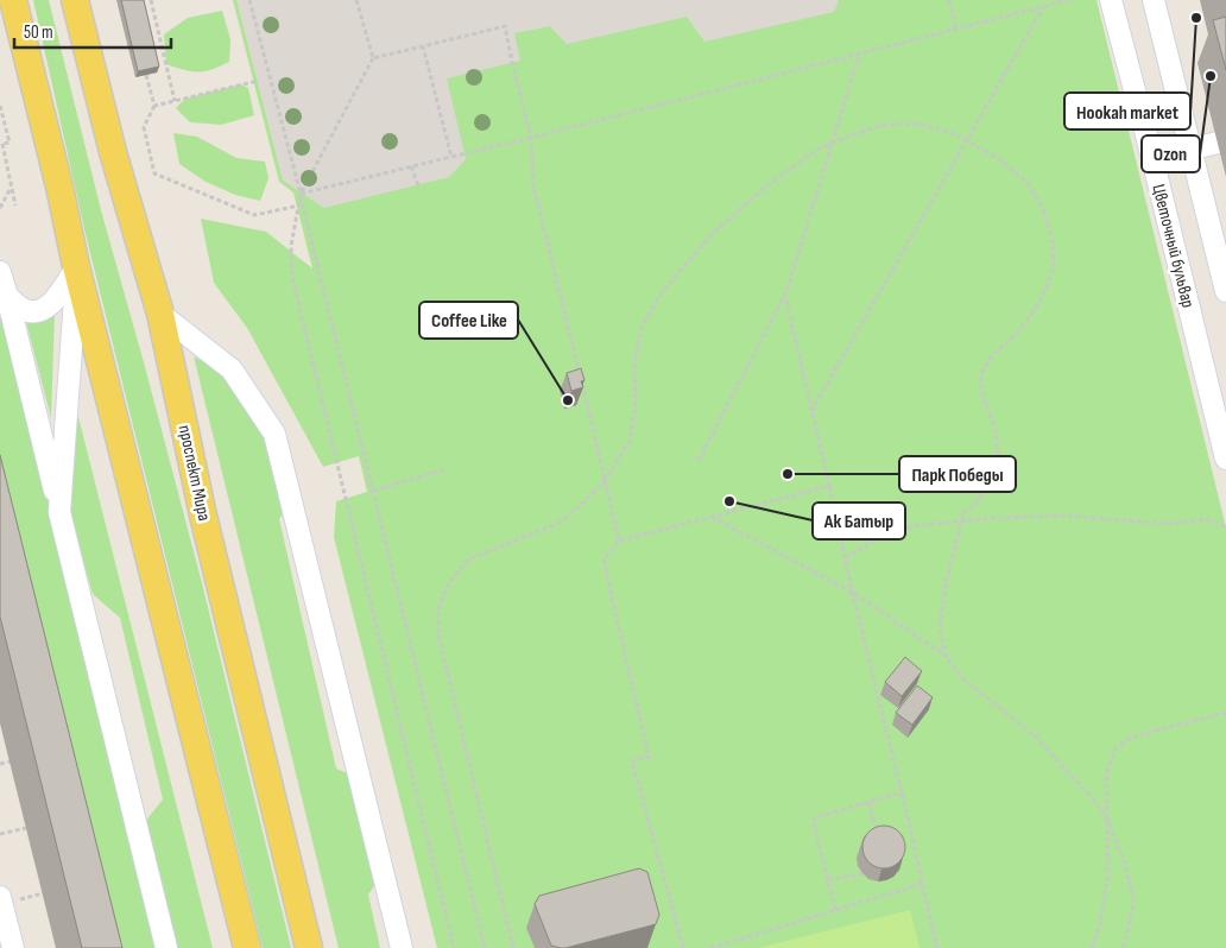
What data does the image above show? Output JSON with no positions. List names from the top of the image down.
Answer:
{
  "streets": {
    "main road": ["проспект Мира"],
    "street": ["Цветочный бульвар"]
  },
  "places": [
    "Hookah market",
    "Ozon",
    "Coffee Like",
    "Парк Победы",
    "Ак Батыр"
  ],
  "scale_bar": "50 m"
}
